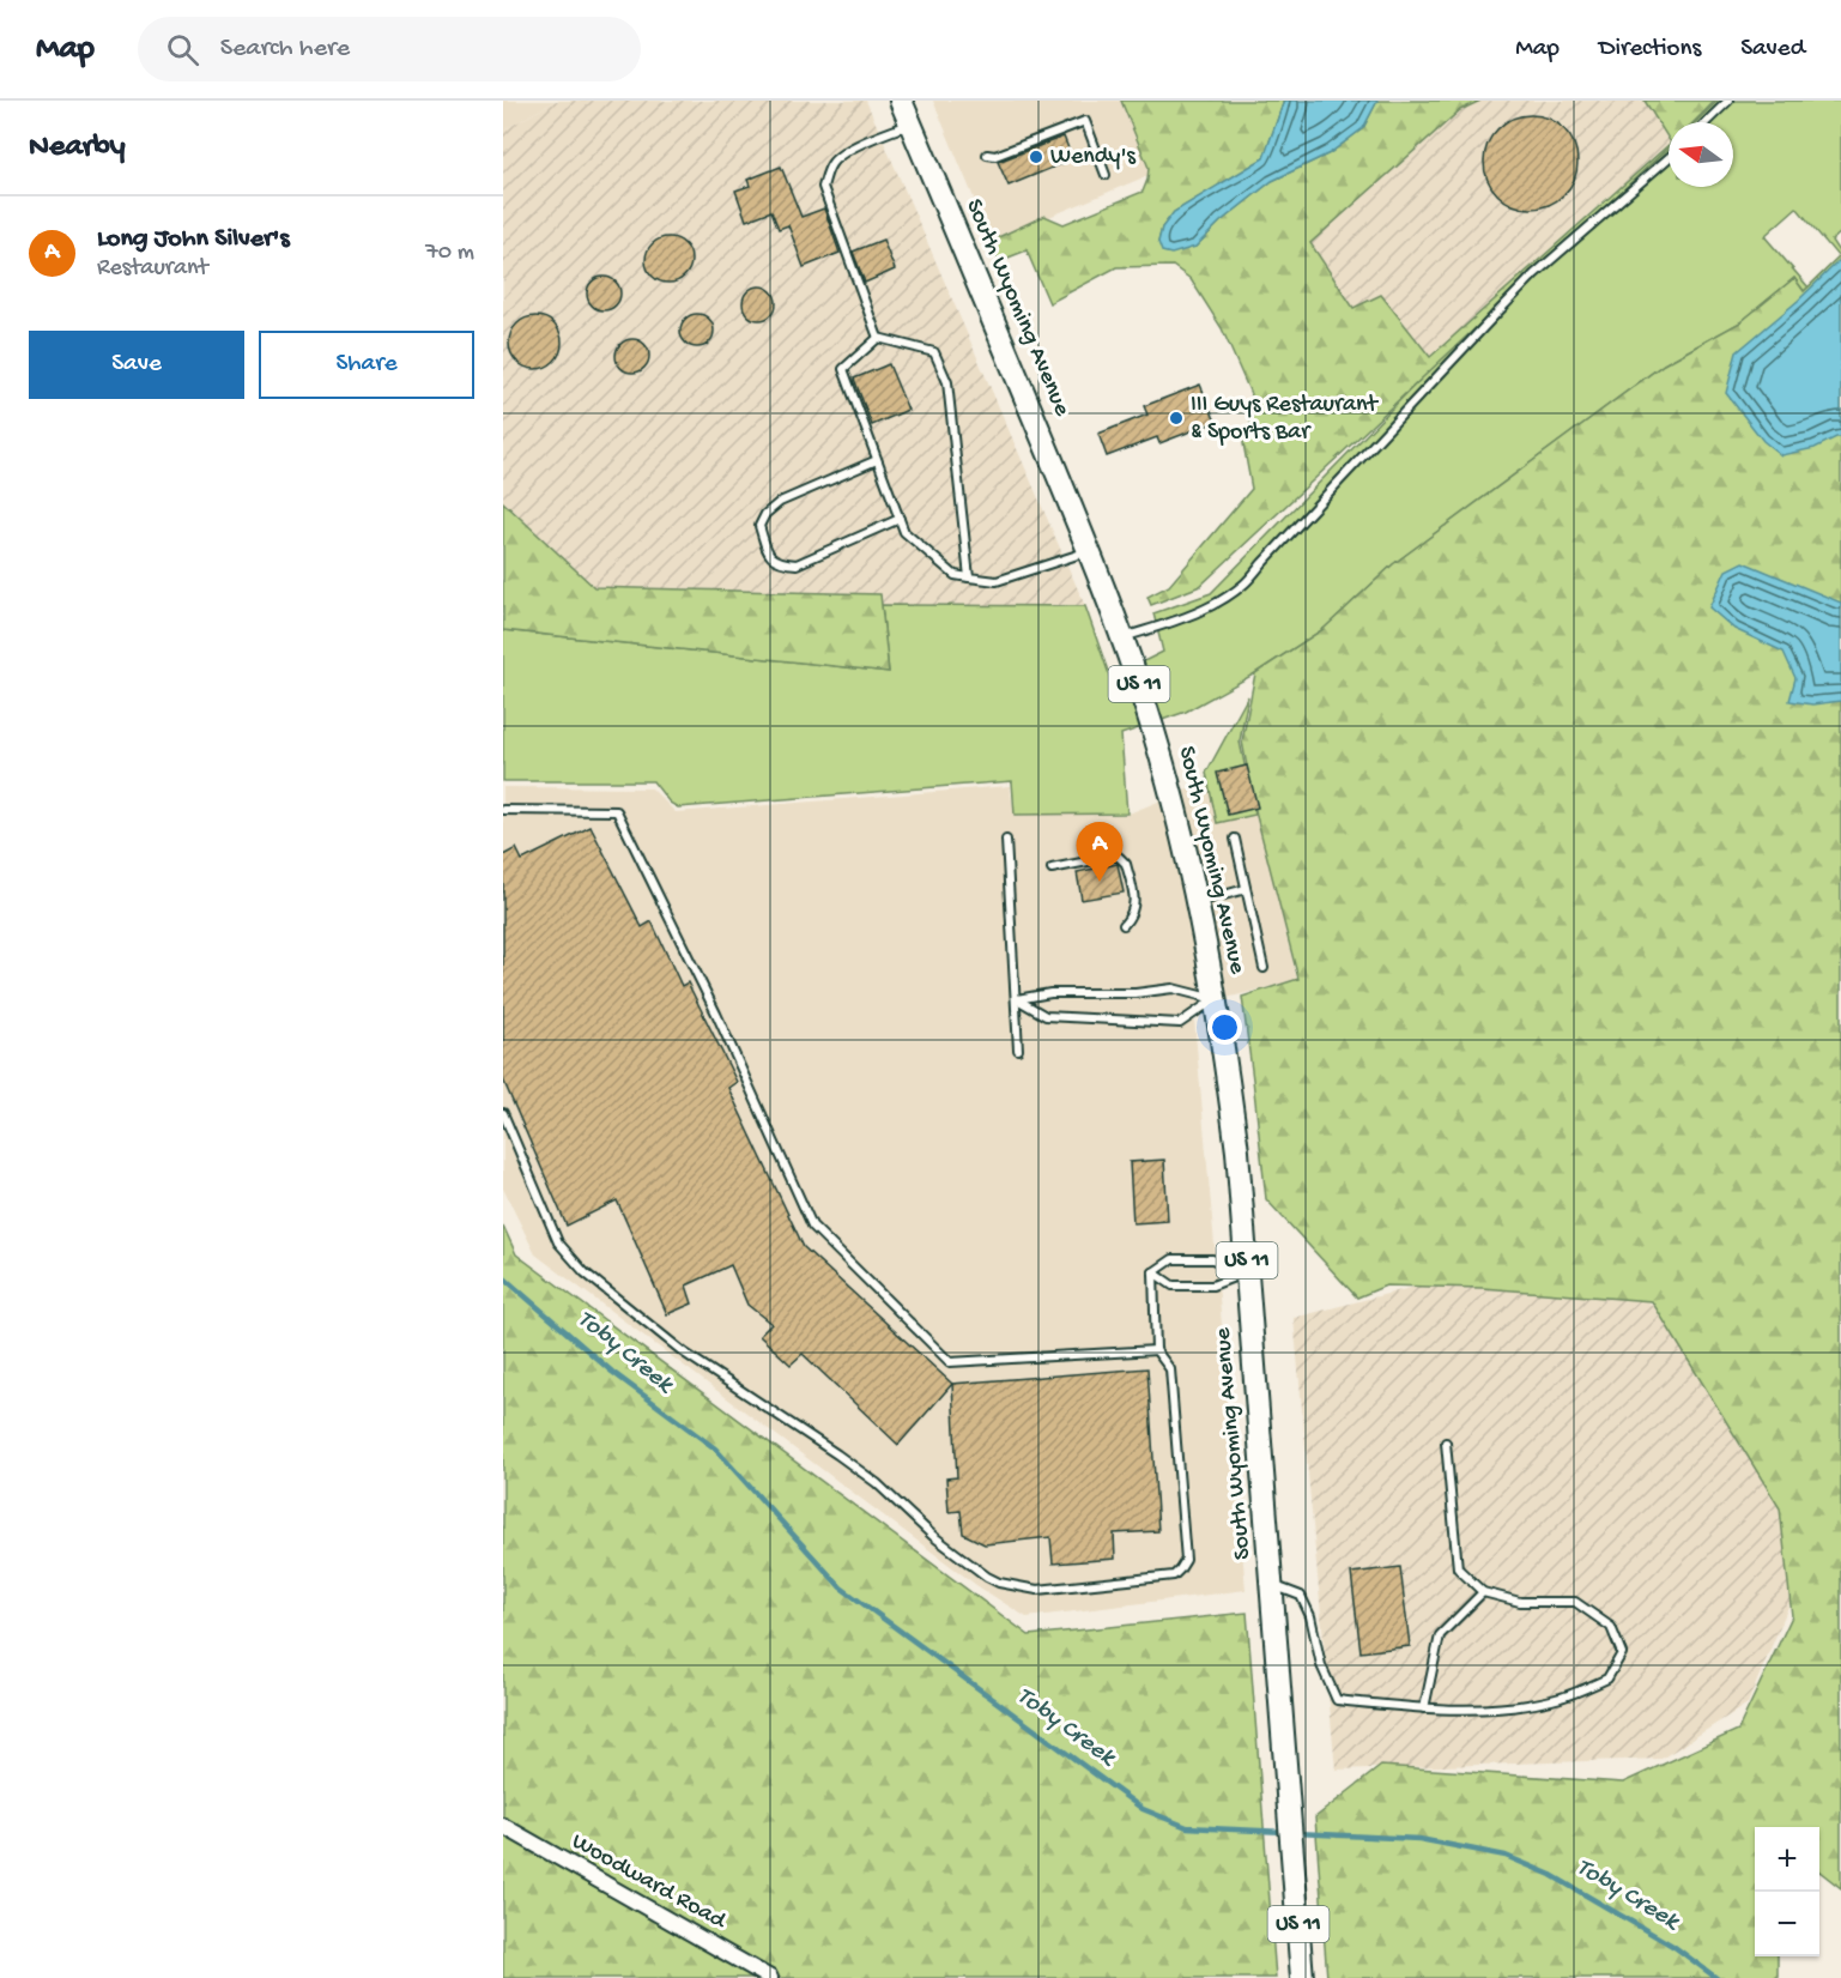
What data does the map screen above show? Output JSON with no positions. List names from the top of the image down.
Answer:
{
  "streets": {
    "main road": ["South Wyoming Avenue", "US 11"],
    "street": ["Woodward Road"]
  },
  "water": ["Toby Creek"],
  "places": ["Wendy's", "III Guys Restaurant & Sports Bar"],
  "north": "left",
  "page": {
    "header": "Map",
    "search": "Search here",
    "nav": ["Map", "Directions", "Saved"],
    "heading": "Nearby",
    "list": [
      {
        "mark": "A",
        "name": "Long John Silver's",
        "note": "Restaurant",
        "value": "70 m"
      }
    ],
    "buttons": ["Save", "Share"],
    "pins": "A",
    "map_buttons": ["+", "−"]
  }
}
